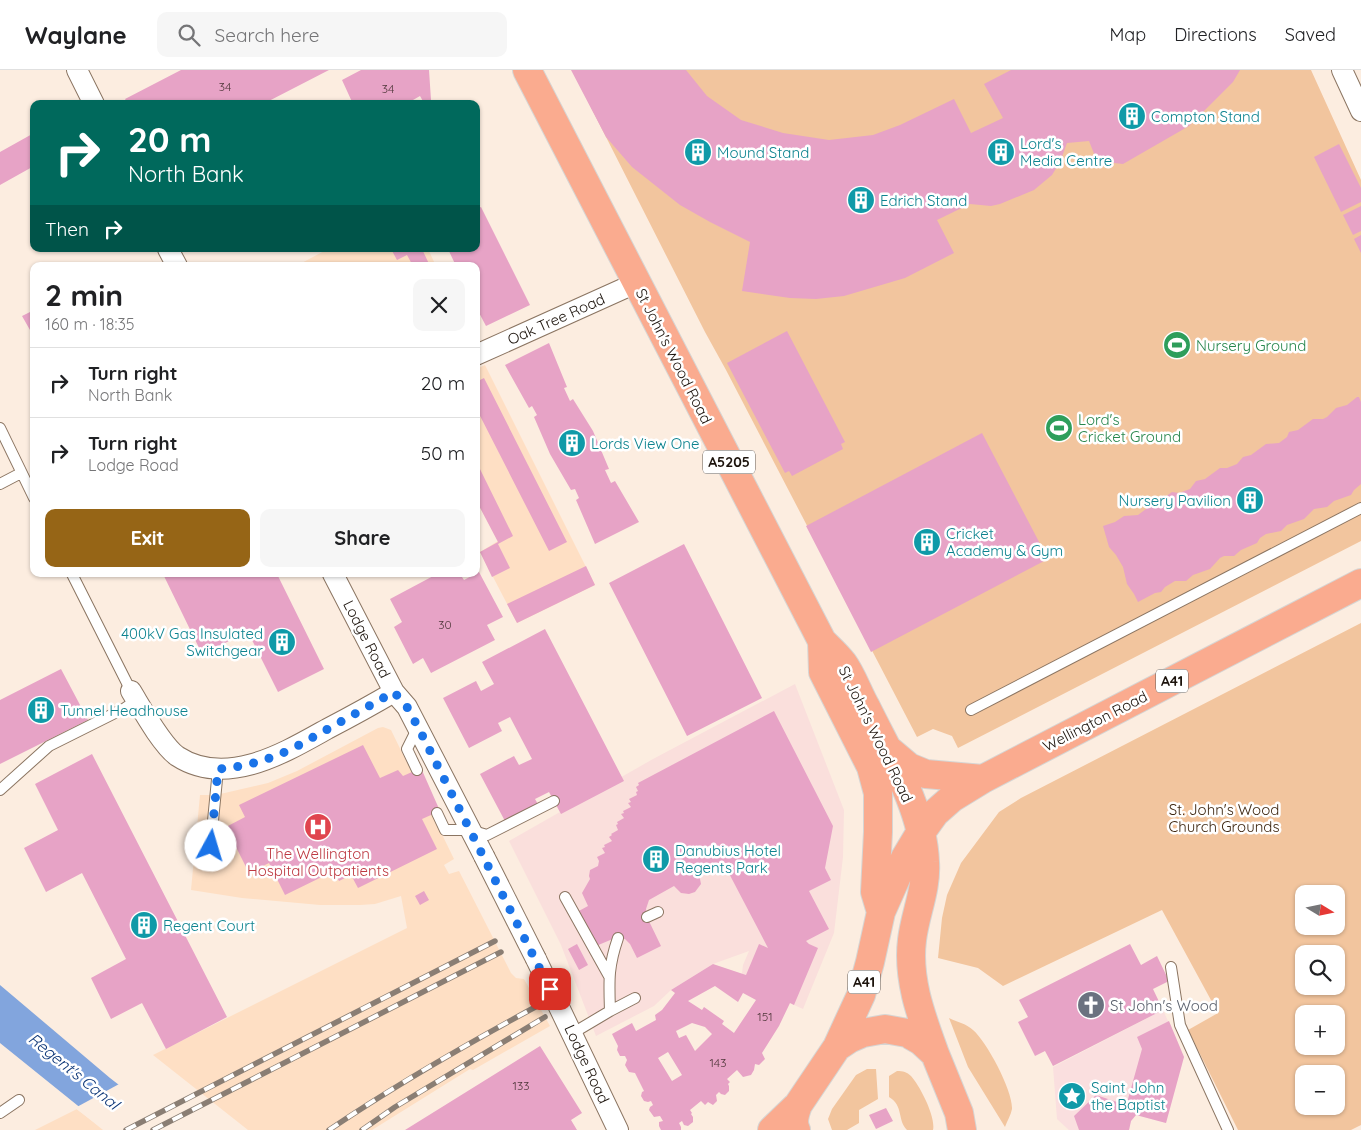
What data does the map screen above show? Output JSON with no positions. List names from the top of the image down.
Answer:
{
  "streets": {
    "highway": [
      "St John's Wood Road",
      "A5205",
      "A41",
      "Wellington Road"
    ],
    "street": ["Oak Tree Road", "Lodge Road"]
  },
  "crossings": [
    ["Oak Tree Road", "St John's Wood Road"],
    ["St John's Wood Road", "A5205"],
    ["St John's Wood Road", "Wellington Road"],
    ["A5205", "Wellington Road"],
    ["A41", "Wellington Road"]
  ],
  "water": ["Regent's Canal"],
  "parks": ["St. John's Wood Church Grounds"],
  "places": {
    "building": [
      "Compton Stand",
      "Mound Stand",
      "Lord's Media Centre",
      "Edrich Stand",
      "Lords View One",
      "Nursery Pavilion",
      "Cricket Academy & Gym",
      "400kV Gas Insulated Switchgear",
      "Tunnel Headhouse",
      "Danubius Hotel Regents Park",
      "Regent Court"
    ],
    "sports": ["Nursery Ground", "Lord's Cricket Ground"],
    "hospital": ["The Wellington Hospital Outpatients"],
    "church": ["St John's Wood"],
    "place": ["Saint John the Baptist"]
  },
  "house_numbers": [
    "34",
    "34",
    "30",
    "151",
    "143",
    "133"
  ],
  "north": "right",
  "page": {
    "header": "Waylane",
    "search": "Search here",
    "nav": ["Map", "Directions", "Saved"],
    "turn": ["20 m", "North Bank"],
    "then": "Then",
    "heading": ["2 min", "160 m · 18:35"],
    "list": [
      {
        "name": "Turn right",
        "note": "North Bank",
        "value": "20 m"
      },
      {
        "name": "Turn right",
        "note": "Lodge Road",
        "value": "50 m"
      }
    ],
    "buttons": ["Exit", "Share"],
    "map_buttons": ["+", "−"]
  }
}
